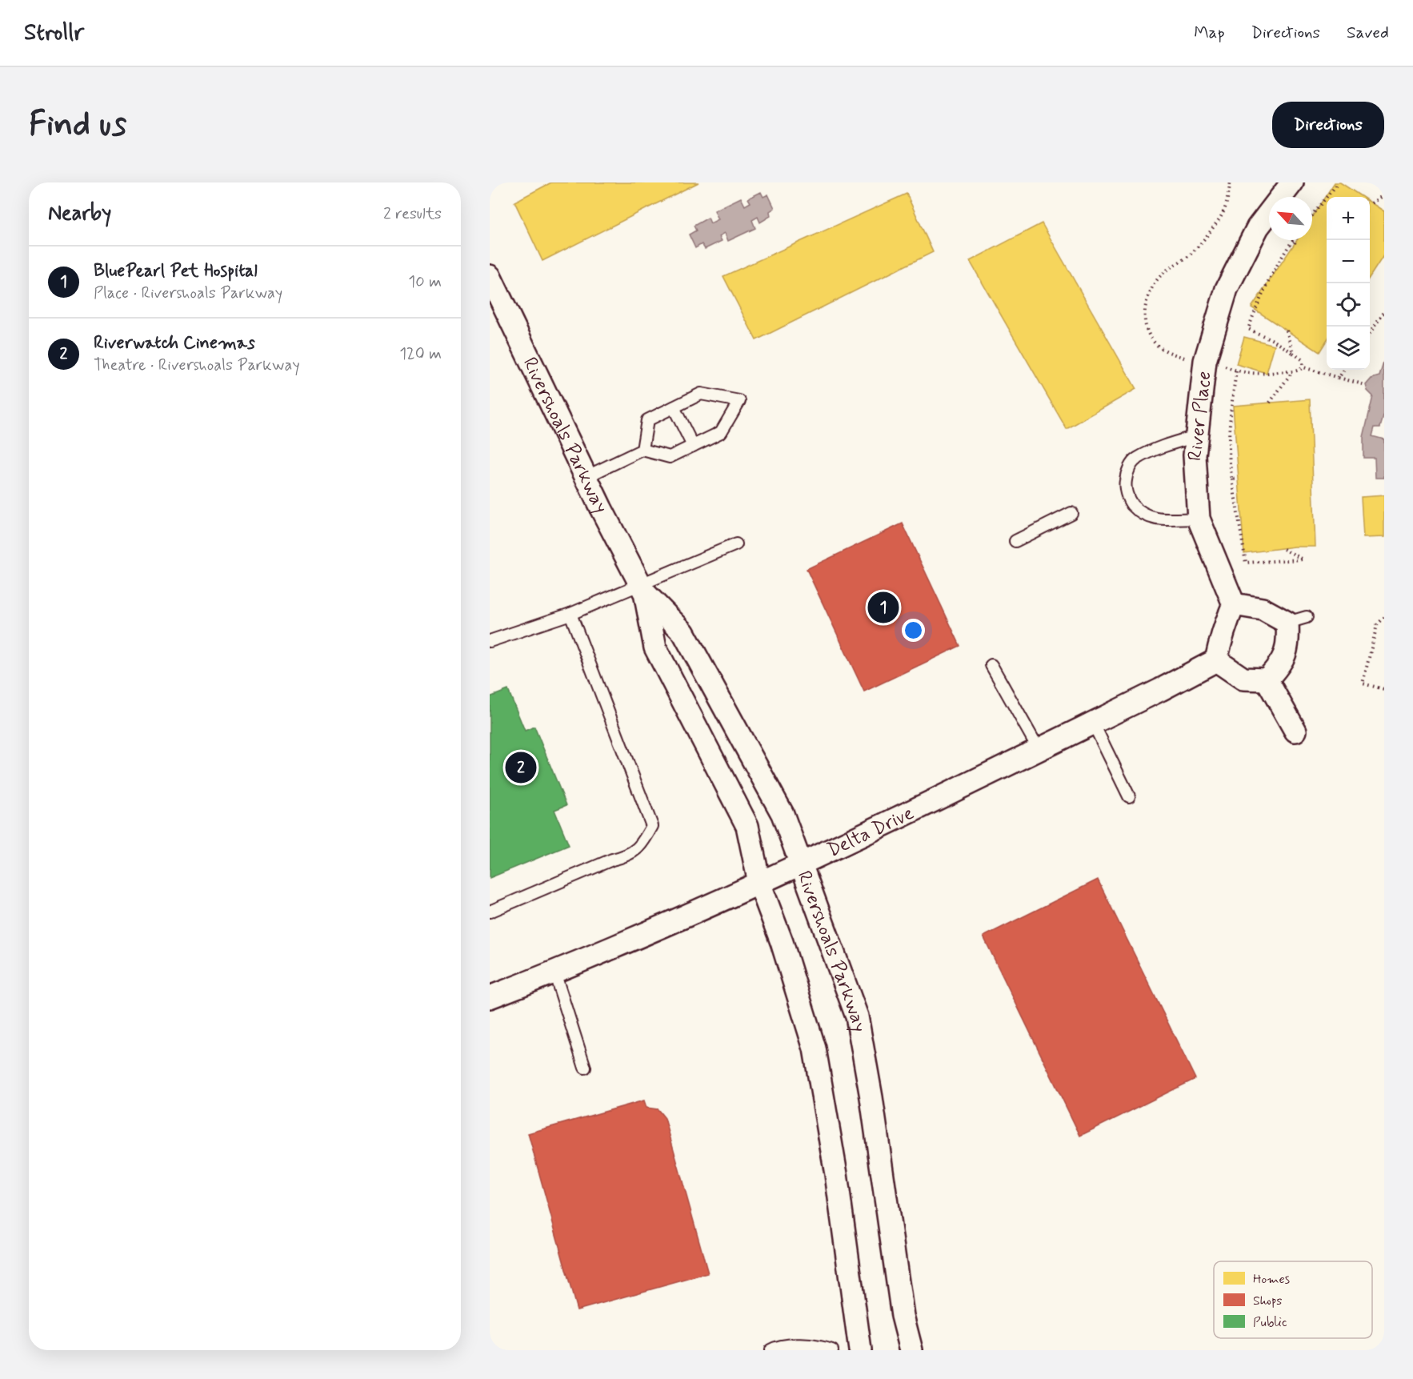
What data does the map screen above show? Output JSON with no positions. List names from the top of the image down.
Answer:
{
  "streets": {
    "street": ["River Place", "Rivershoals Parkway", "Delta Drive"]
  },
  "crossings": [
    ["River Place", "Delta Drive"],
    ["Rivershoals Parkway", "Delta Drive"]
  ],
  "legend": ["Homes", "Shops", "Public"],
  "north": "top left",
  "page": {
    "header": "Strollr",
    "nav": ["Map", "Directions", "Saved"],
    "buttons": "Directions",
    "title": "Find us",
    "heading": ["Nearby", "2 results"],
    "map_buttons": ["+", "−"],
    "list": [
      {
        "mark": "1",
        "name": "BluePearl Pet Hospital",
        "note": "Place · Rivershoals Parkway",
        "value": "10 m"
      },
      {
        "mark": "2",
        "name": "Riverwatch Cinemas",
        "note": "Theatre · Rivershoals Parkway",
        "value": "120 m"
      }
    ],
    "pins": ["1", "2"]
  }
}
